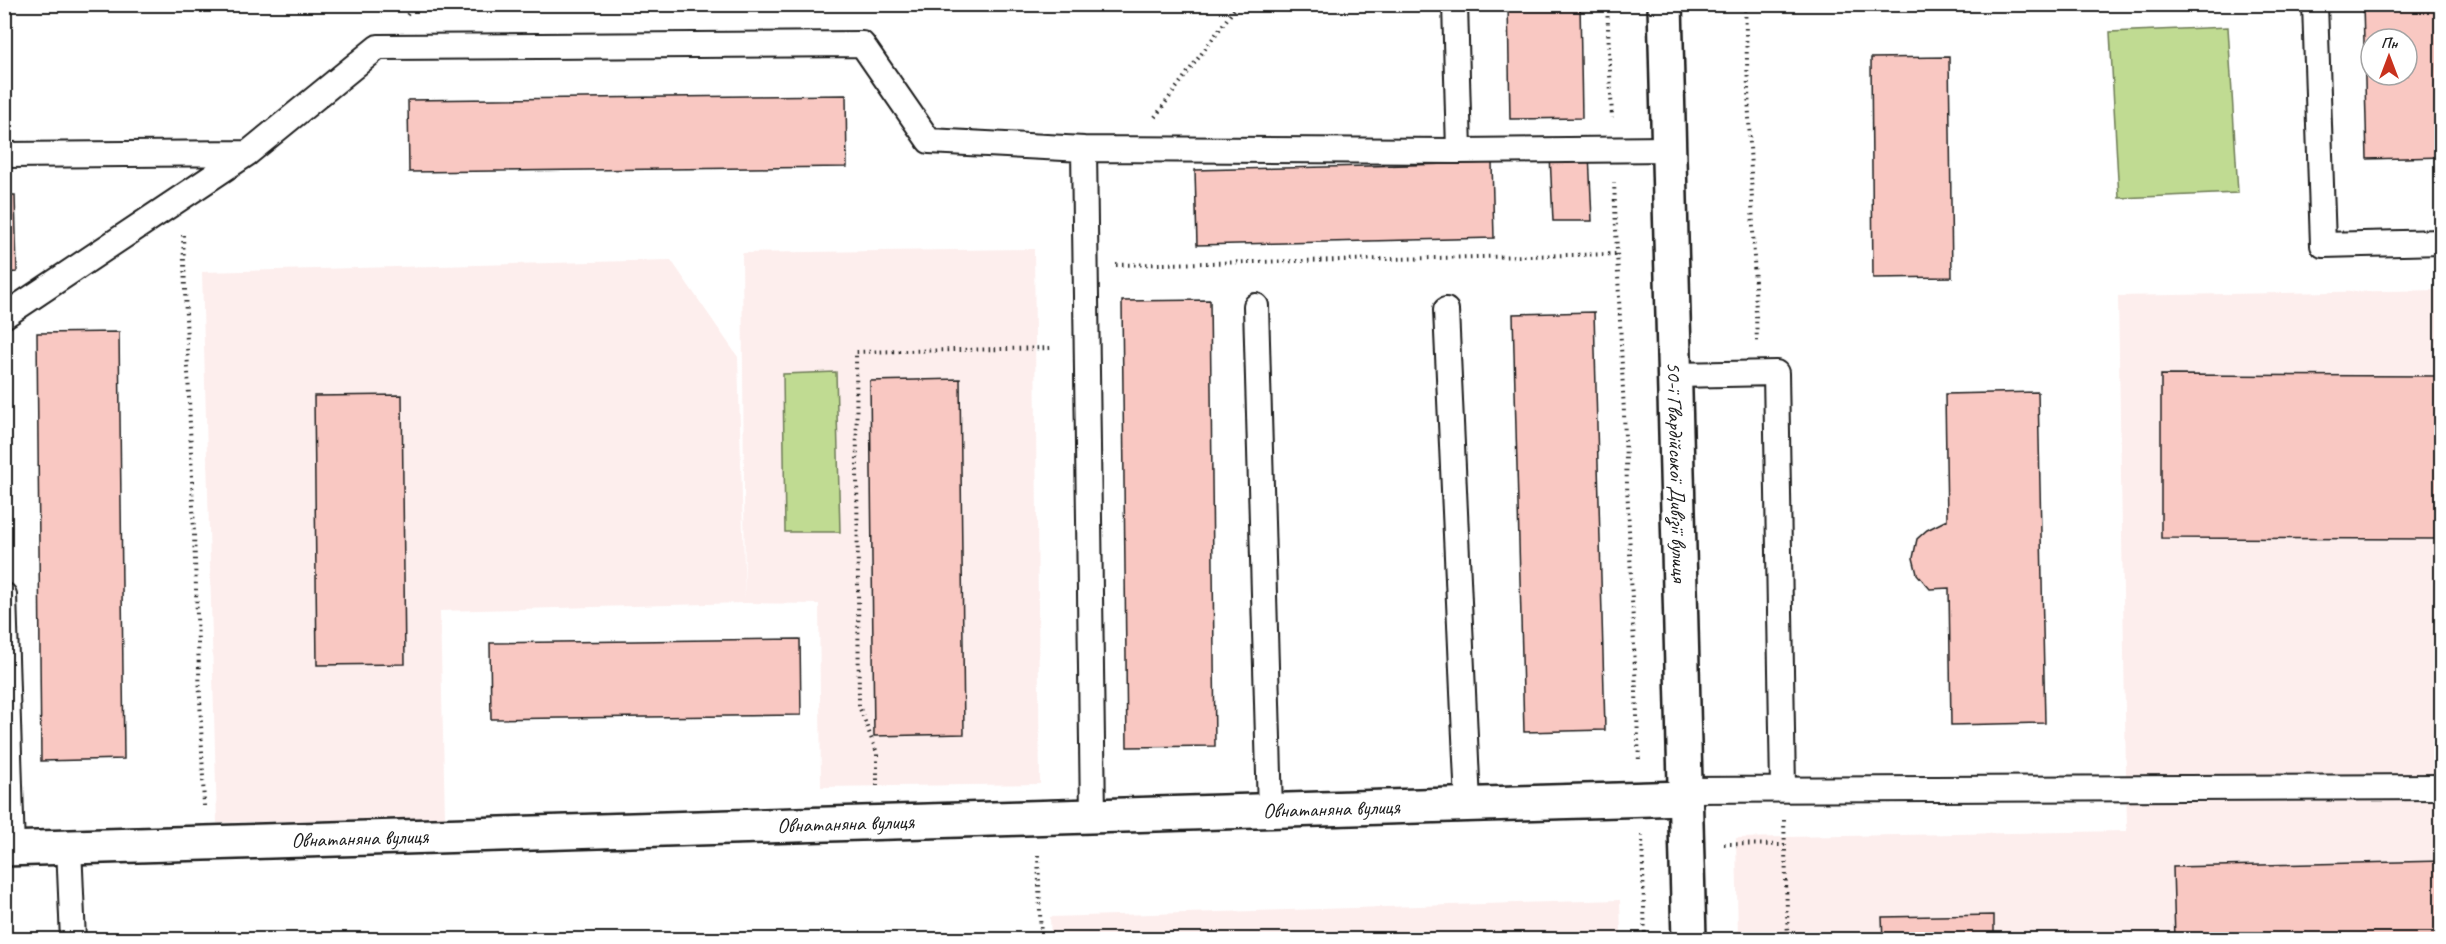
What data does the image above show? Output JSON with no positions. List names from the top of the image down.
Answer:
{
  "streets": {
    "street": ["50-ї Гвардійської Дивізії вулиця", "Овнатаняна вулиця"]
  },
  "crossings": [
    ["50-ї Гвардійської Дивізії вулиця", "Овнатаняна вулиця"]
  ],
  "north": "top"
}
